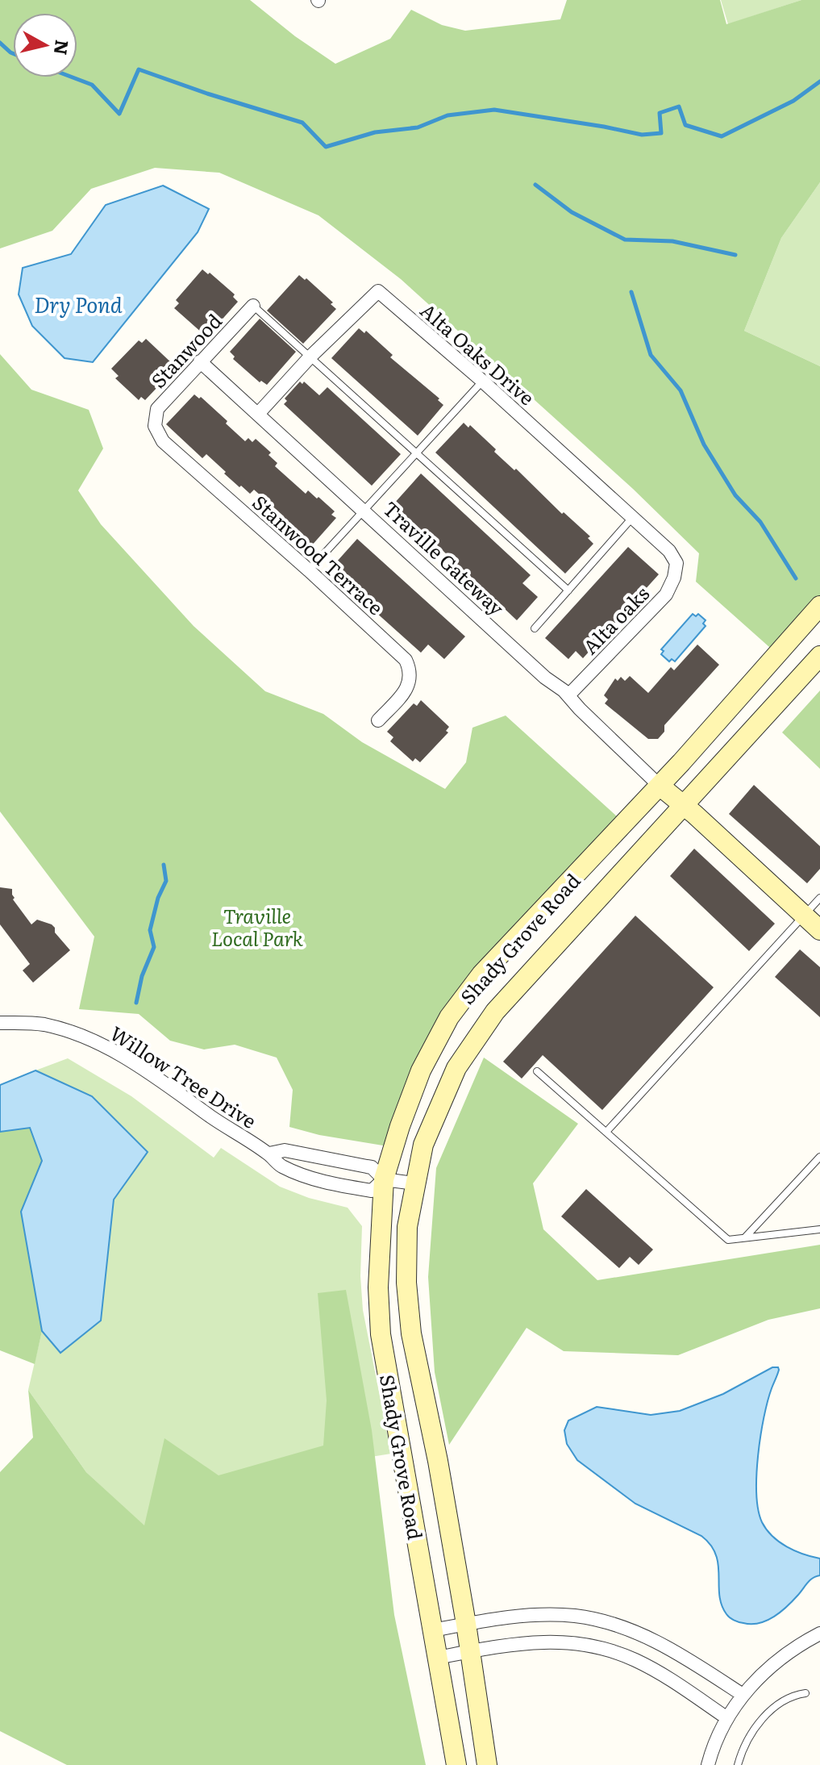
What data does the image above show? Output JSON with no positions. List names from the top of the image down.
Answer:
{
  "streets": {
    "main road": ["Shady Grove Road"],
    "street": [
      "Stanwood",
      "Alta Oaks Drive",
      "Stanwood Terrace",
      "Traville Gateway",
      "Alta oaks",
      "Willow Tree Drive"
    ]
  },
  "crossings": [
    ["Stanwood", "Stanwood Terrace"],
    ["Stanwood", "Traville Gateway"],
    ["Alta Oaks Drive", "Traville Gateway"],
    ["Alta Oaks Drive", "Alta oaks"],
    ["Traville Gateway", "Alta oaks"],
    ["Traville Gateway", "Shady Grove Road"],
    ["Shady Grove Road", "Willow Tree Drive"]
  ],
  "water": ["Dry Pond"],
  "parks": ["Traville Local Park"],
  "north": "right"
}
